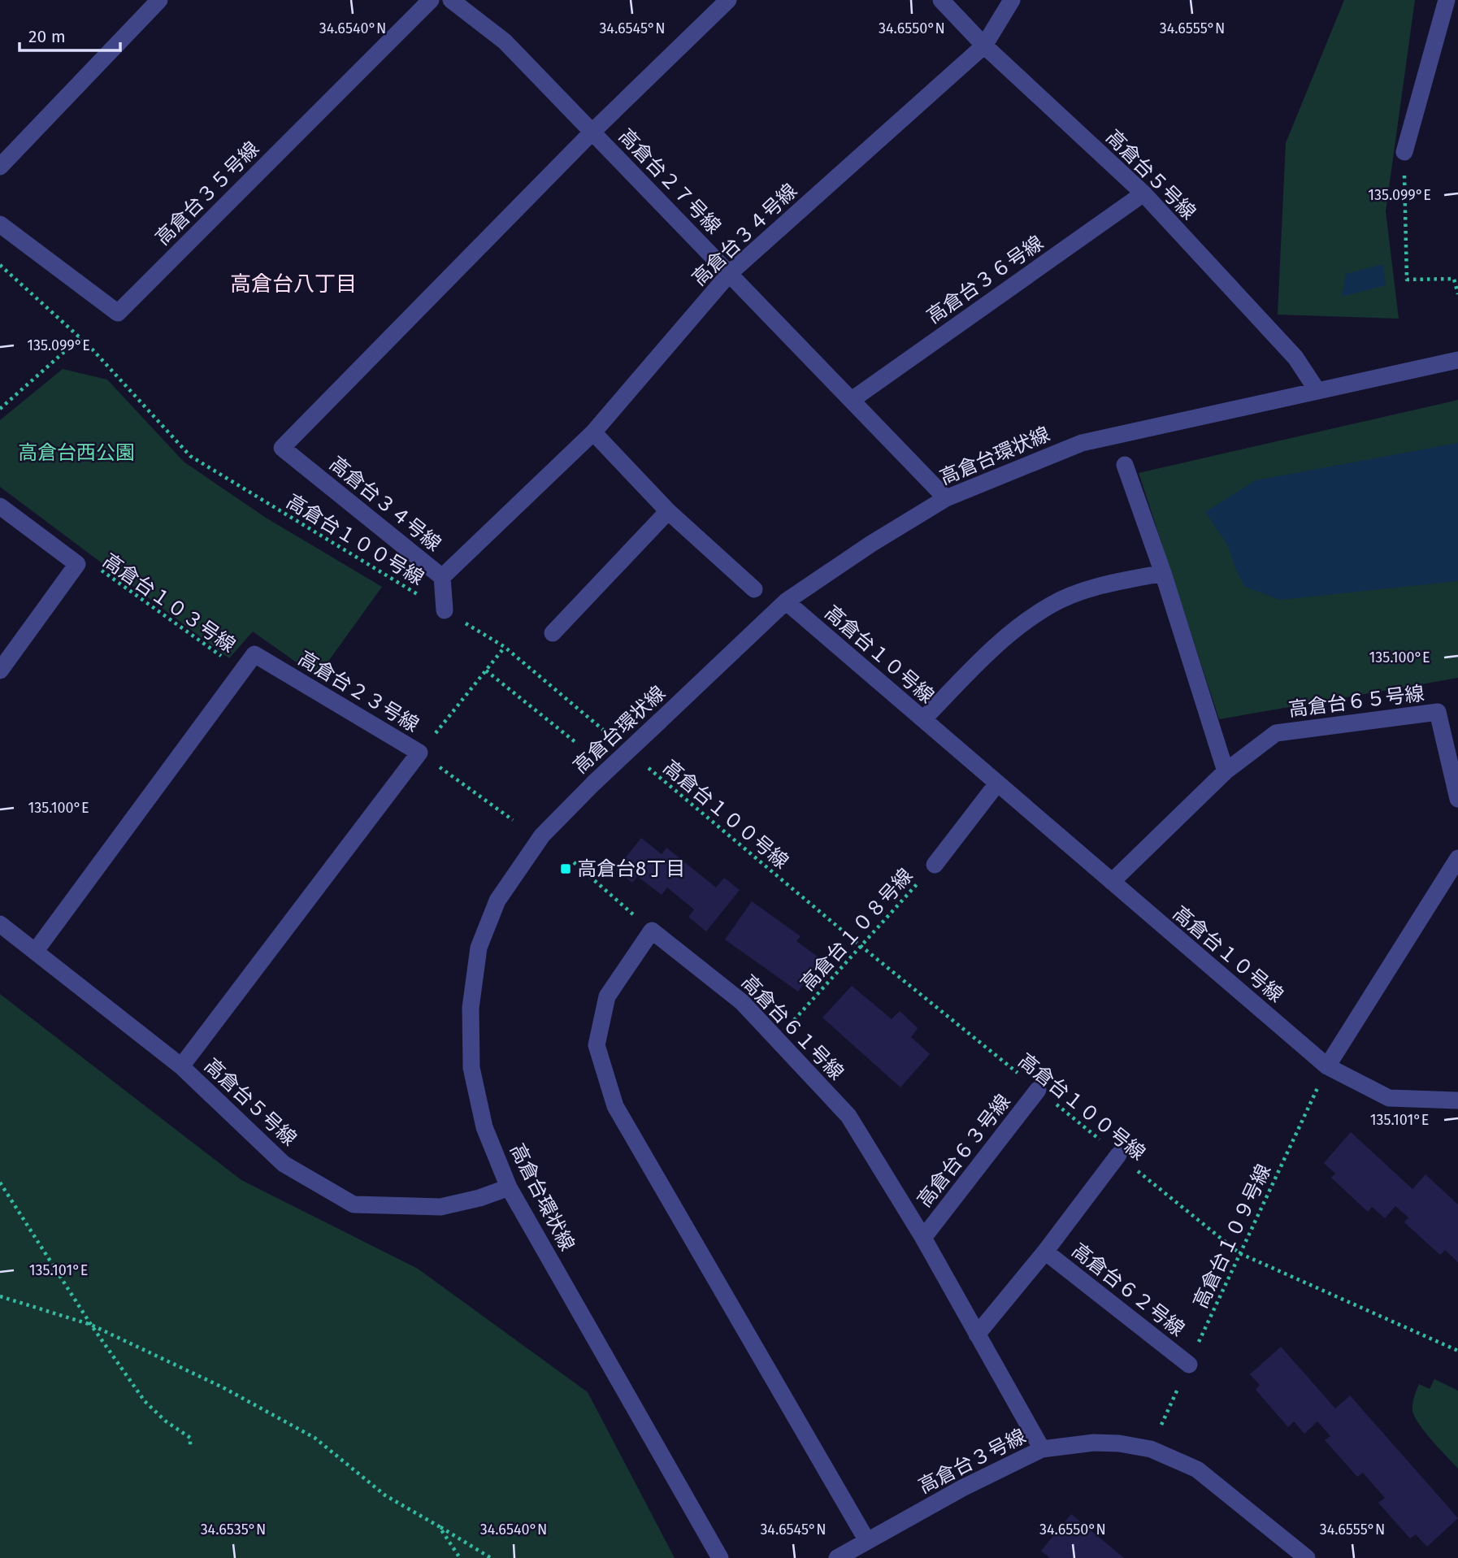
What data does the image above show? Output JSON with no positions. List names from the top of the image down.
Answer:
{
  "streets": {
    "street": [
      "高倉台５号線",
      "高倉台２７号線",
      "高倉台３５号線",
      "高倉台３４号線",
      "高倉台３６号線",
      "高倉台環状線",
      "高倉台１０号線",
      "高倉台２３号線",
      "高倉台６５号線",
      "高倉台６１号線",
      "高倉台６３号線",
      "高倉台６２号線",
      "高倉台３号線"
    ],
    "path": [
      "高倉台１００号線",
      "高倉台１０３号線",
      "高倉台１０８号線",
      "高倉台１０９号線"
    ]
  },
  "crossings": [
    ["高倉台５号線", "高倉台３４号線"],
    ["高倉台５号線", "高倉台３６号線"],
    ["高倉台５号線", "高倉台環状線"],
    ["高倉台５号線", "高倉台２３号線"],
    ["高倉台２７号線", "高倉台３４号線"],
    ["高倉台２７号線", "高倉台３６号線"],
    ["高倉台２７号線", "高倉台環状線"],
    ["高倉台環状線", "高倉台１０号線"],
    ["高倉台１００号線", "高倉台１０８号線"],
    ["高倉台１００号線", "高倉台６３号線"],
    ["高倉台１００号線", "高倉台１０９号線"],
    ["高倉台１０３号線", "高倉台２３号線"],
    ["高倉台１０号線", "高倉台６５号線"],
    ["高倉台１０号線", "高倉台１０９号線"],
    ["高倉台１０８号線", "高倉台６１号線"],
    ["高倉台６１号線", "高倉台６３号線"],
    ["高倉台６１号線", "高倉台６２号線"],
    ["高倉台６１号線", "高倉台３号線"],
    ["高倉台１０９号線", "高倉台６２号線"],
    ["高倉台１０９号線", "高倉台３号線"]
  ],
  "districts": ["高倉台八丁目"],
  "parks": ["高倉台西公園"],
  "places": {
    "transit": ["高倉台8丁目"]
  },
  "scale_bar": "20 m",
  "coordinates": [
    "34.6540°N",
    "34.6545°N",
    "34.6550°N",
    "34.6555°N",
    "135.099°E",
    "135.100°E",
    "135.101°E",
    "34.6535°N"
  ]
}
